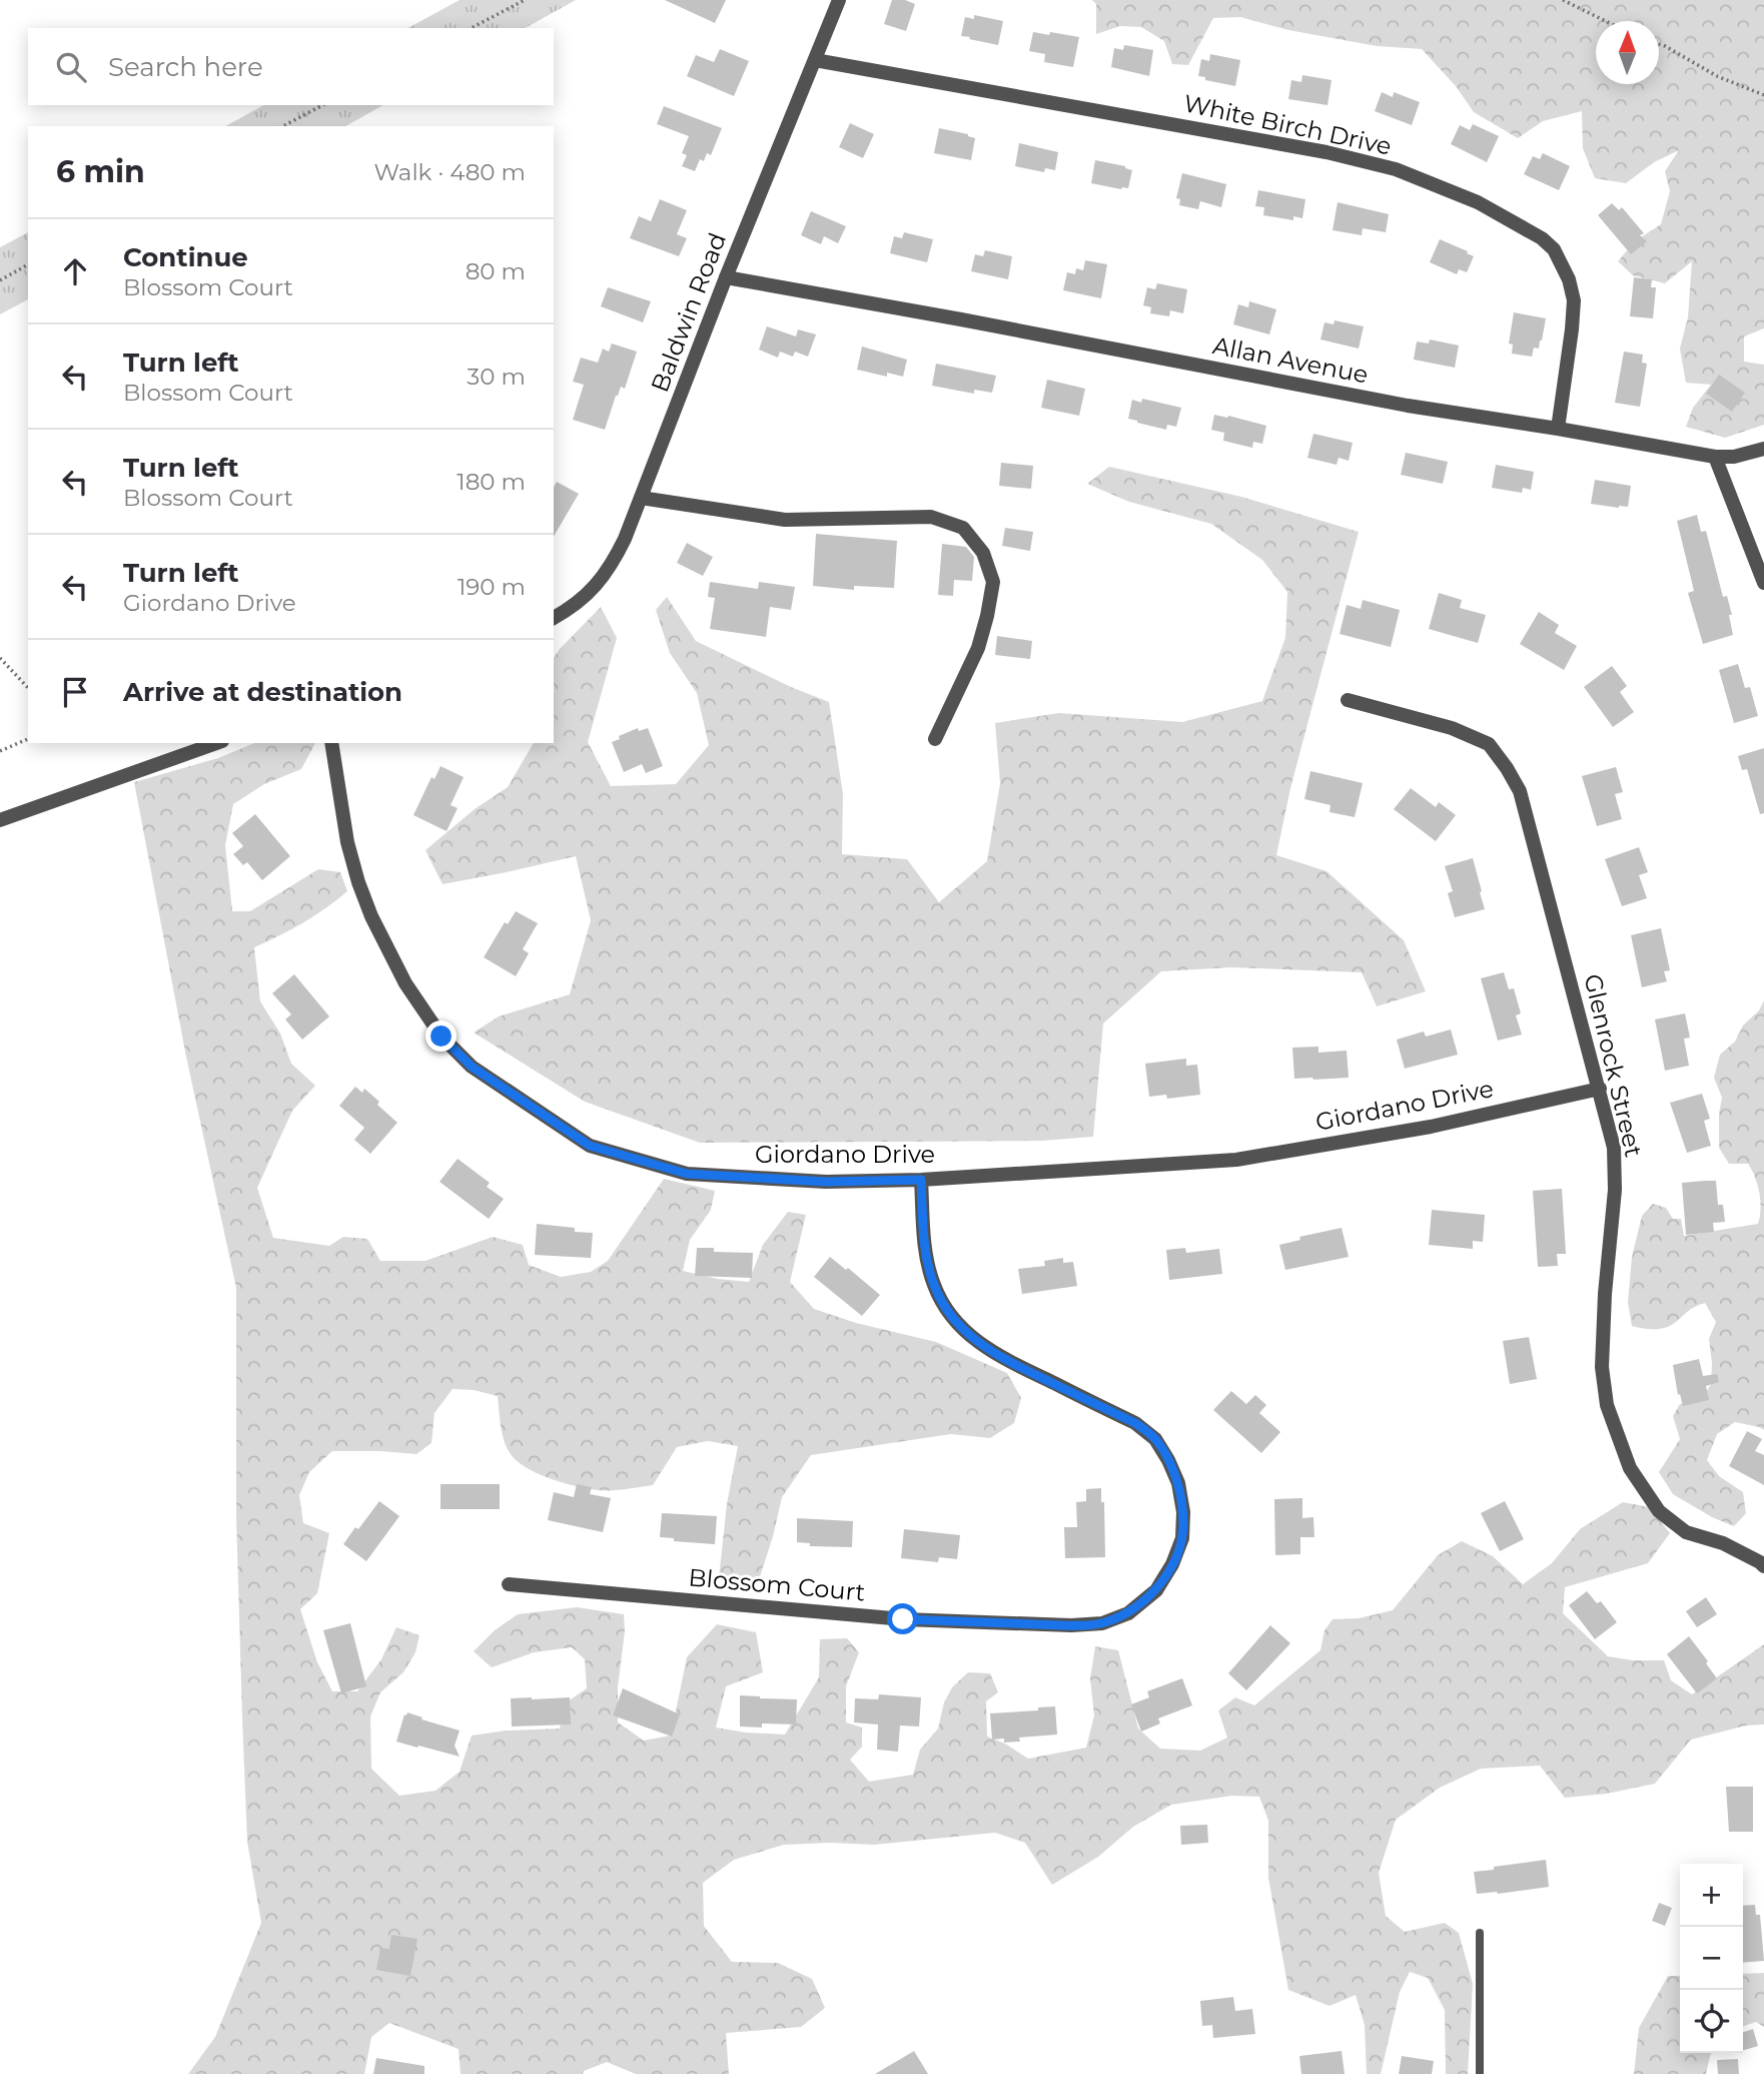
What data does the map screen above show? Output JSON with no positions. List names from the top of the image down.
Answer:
{
  "streets": {
    "street": [
      "White Birch Drive",
      "Baldwin Road",
      "Allan Avenue",
      "Glenrock Street",
      "Giordano Drive",
      "Blossom Court"
    ]
  },
  "crossings": [
    ["White Birch Drive", "Baldwin Road"],
    ["White Birch Drive", "Allan Avenue"],
    ["Baldwin Road", "Allan Avenue"],
    ["Glenrock Street", "Giordano Drive"],
    ["Giordano Drive", "Blossom Court"]
  ],
  "north": "top",
  "page": {
    "search": "Search here",
    "heading": ["6 min", "Walk · 480 m"],
    "list": [
      ["Continue", "Blossom Court", "80 m"],
      ["Turn left", "Blossom Court", "30 m"],
      ["Turn left", "Blossom Court", "180 m"],
      ["Turn left", "Giordano Drive", "190 m"],
      "Arrive at destination"
    ],
    "map_buttons": ["+", "−"]
  }
}
